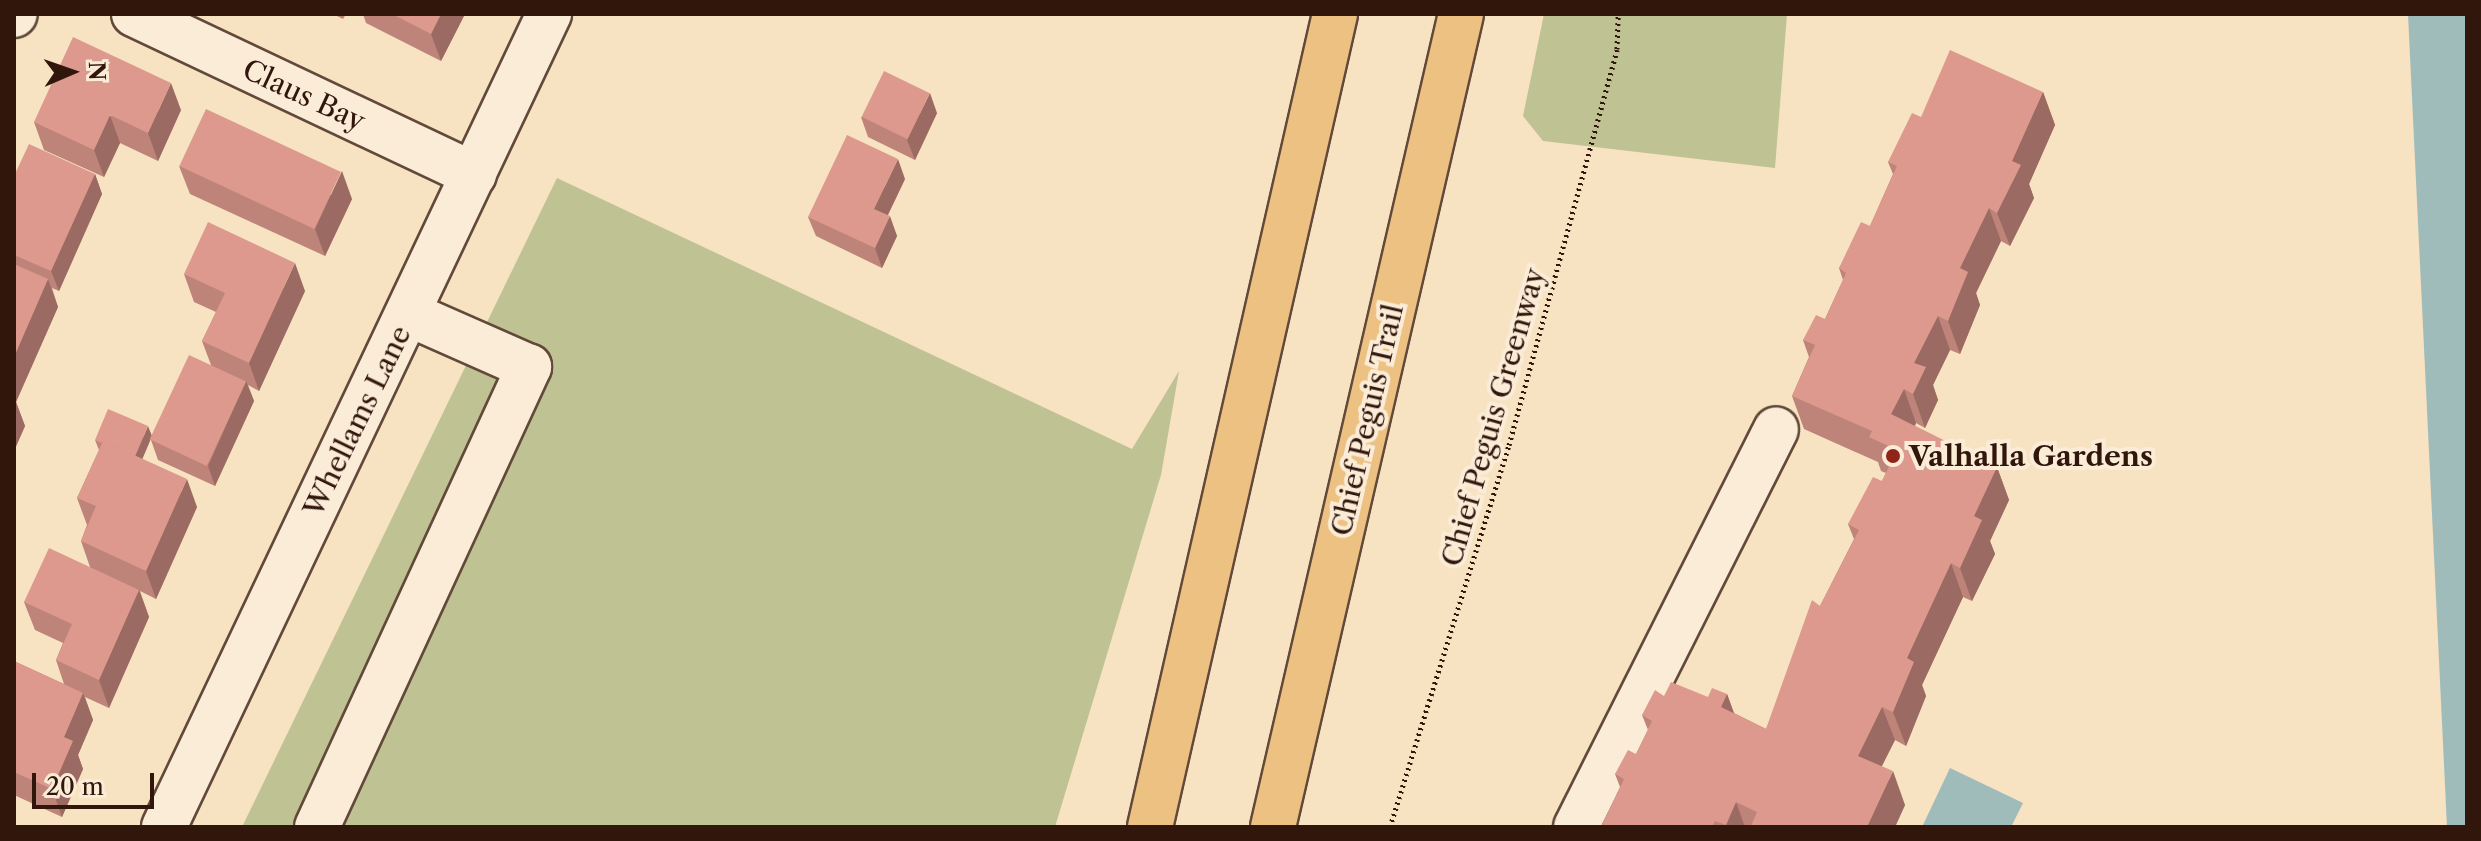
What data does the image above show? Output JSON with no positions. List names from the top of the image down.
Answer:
{
  "streets": {
    "main road": ["Chief Peguis Trail"],
    "street": ["Claus Bay", "Whellams Lane"],
    "path": ["Chief Peguis Greenway"]
  },
  "crossings": [
    ["Claus Bay", "Whellams Lane"]
  ],
  "places": ["Valhalla Gardens"],
  "scale_bar": "20 m",
  "north": "right"
}
